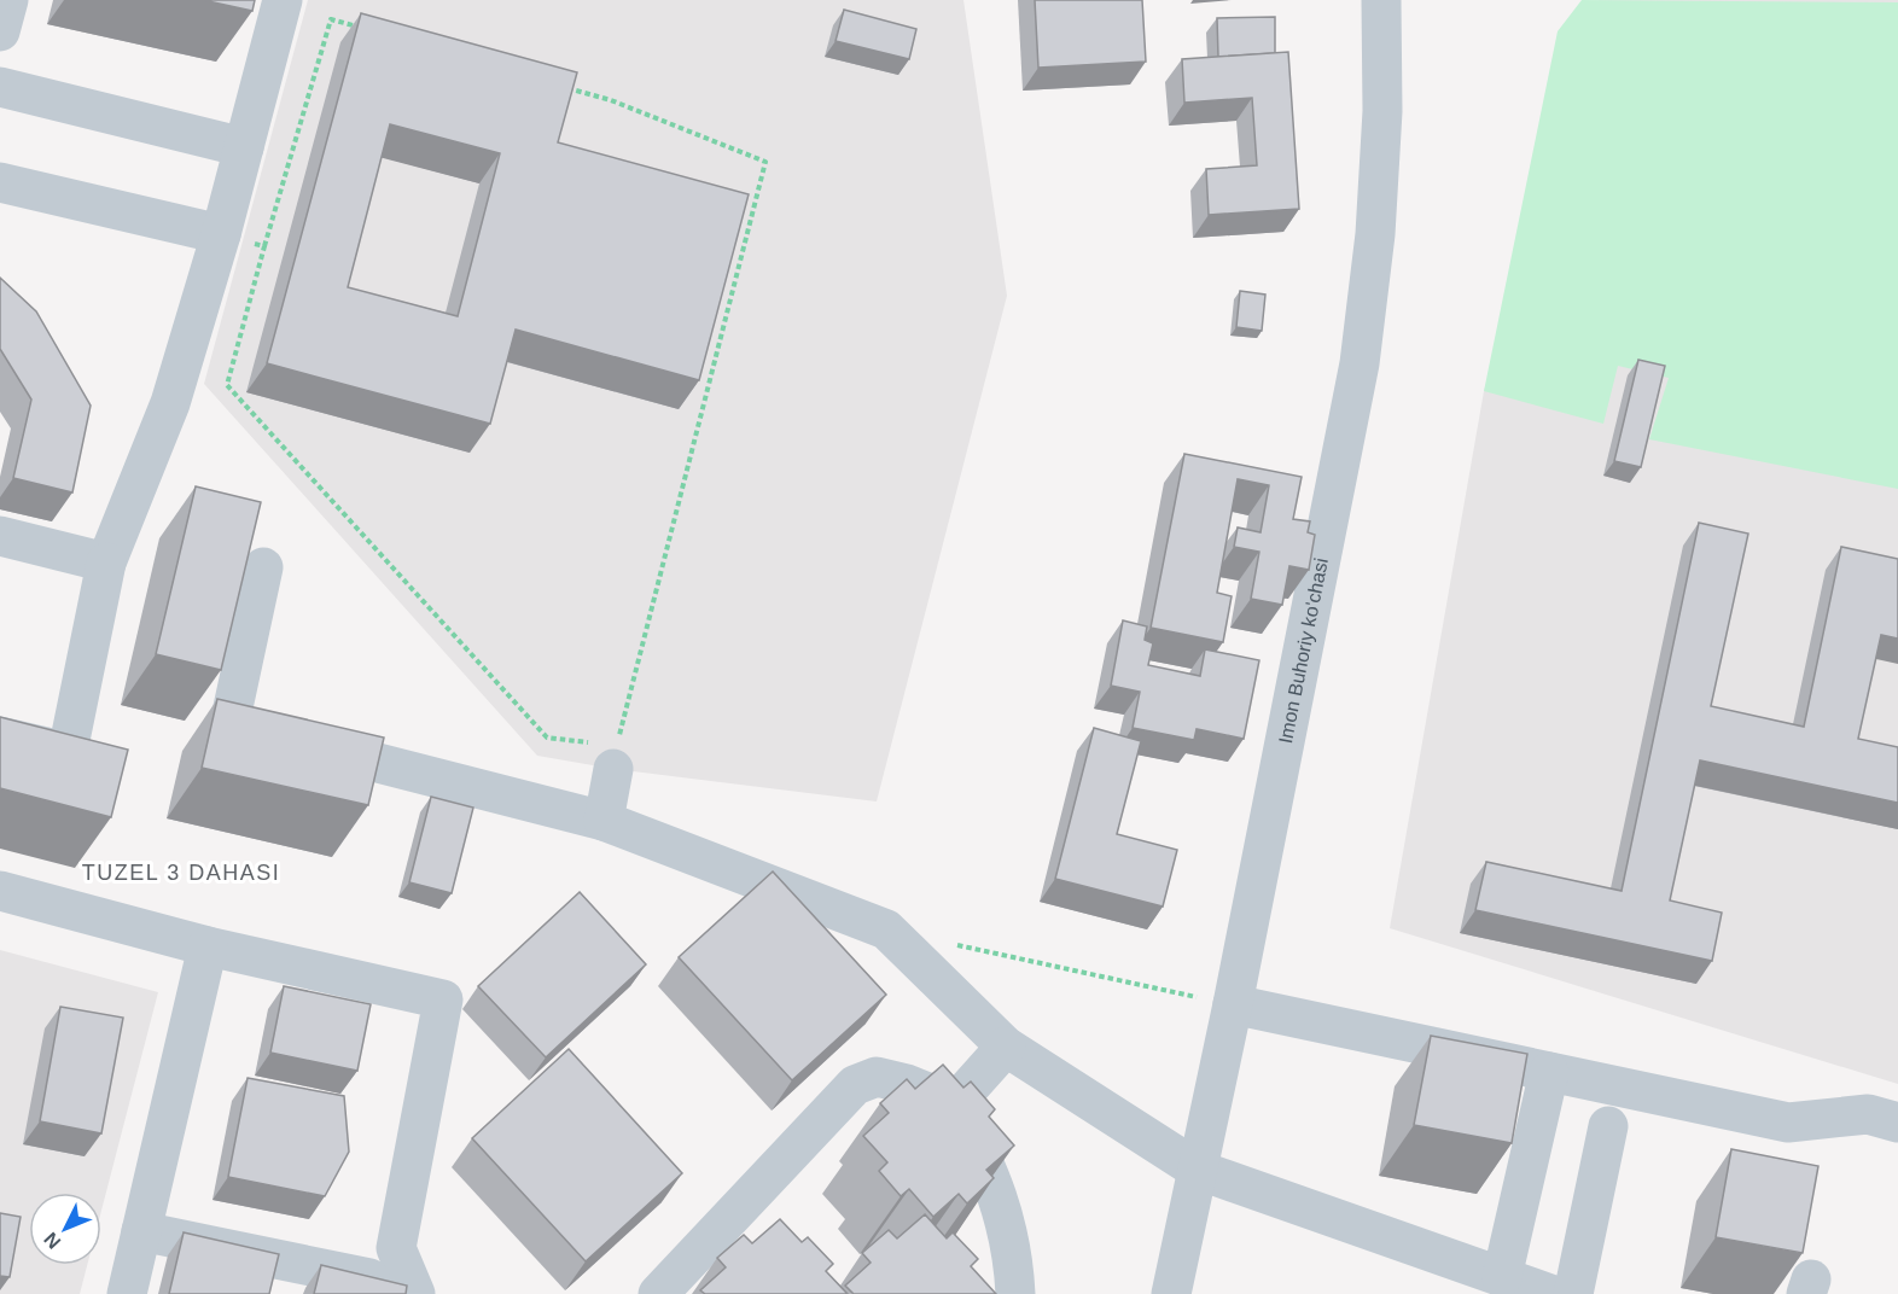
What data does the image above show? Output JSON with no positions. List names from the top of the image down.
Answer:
{
  "streets": {
    "street": ["Imon Buhoriy ko'chasi"]
  },
  "districts": ["TUZEL 3 DAHASI"],
  "north": "bottom left"
}
